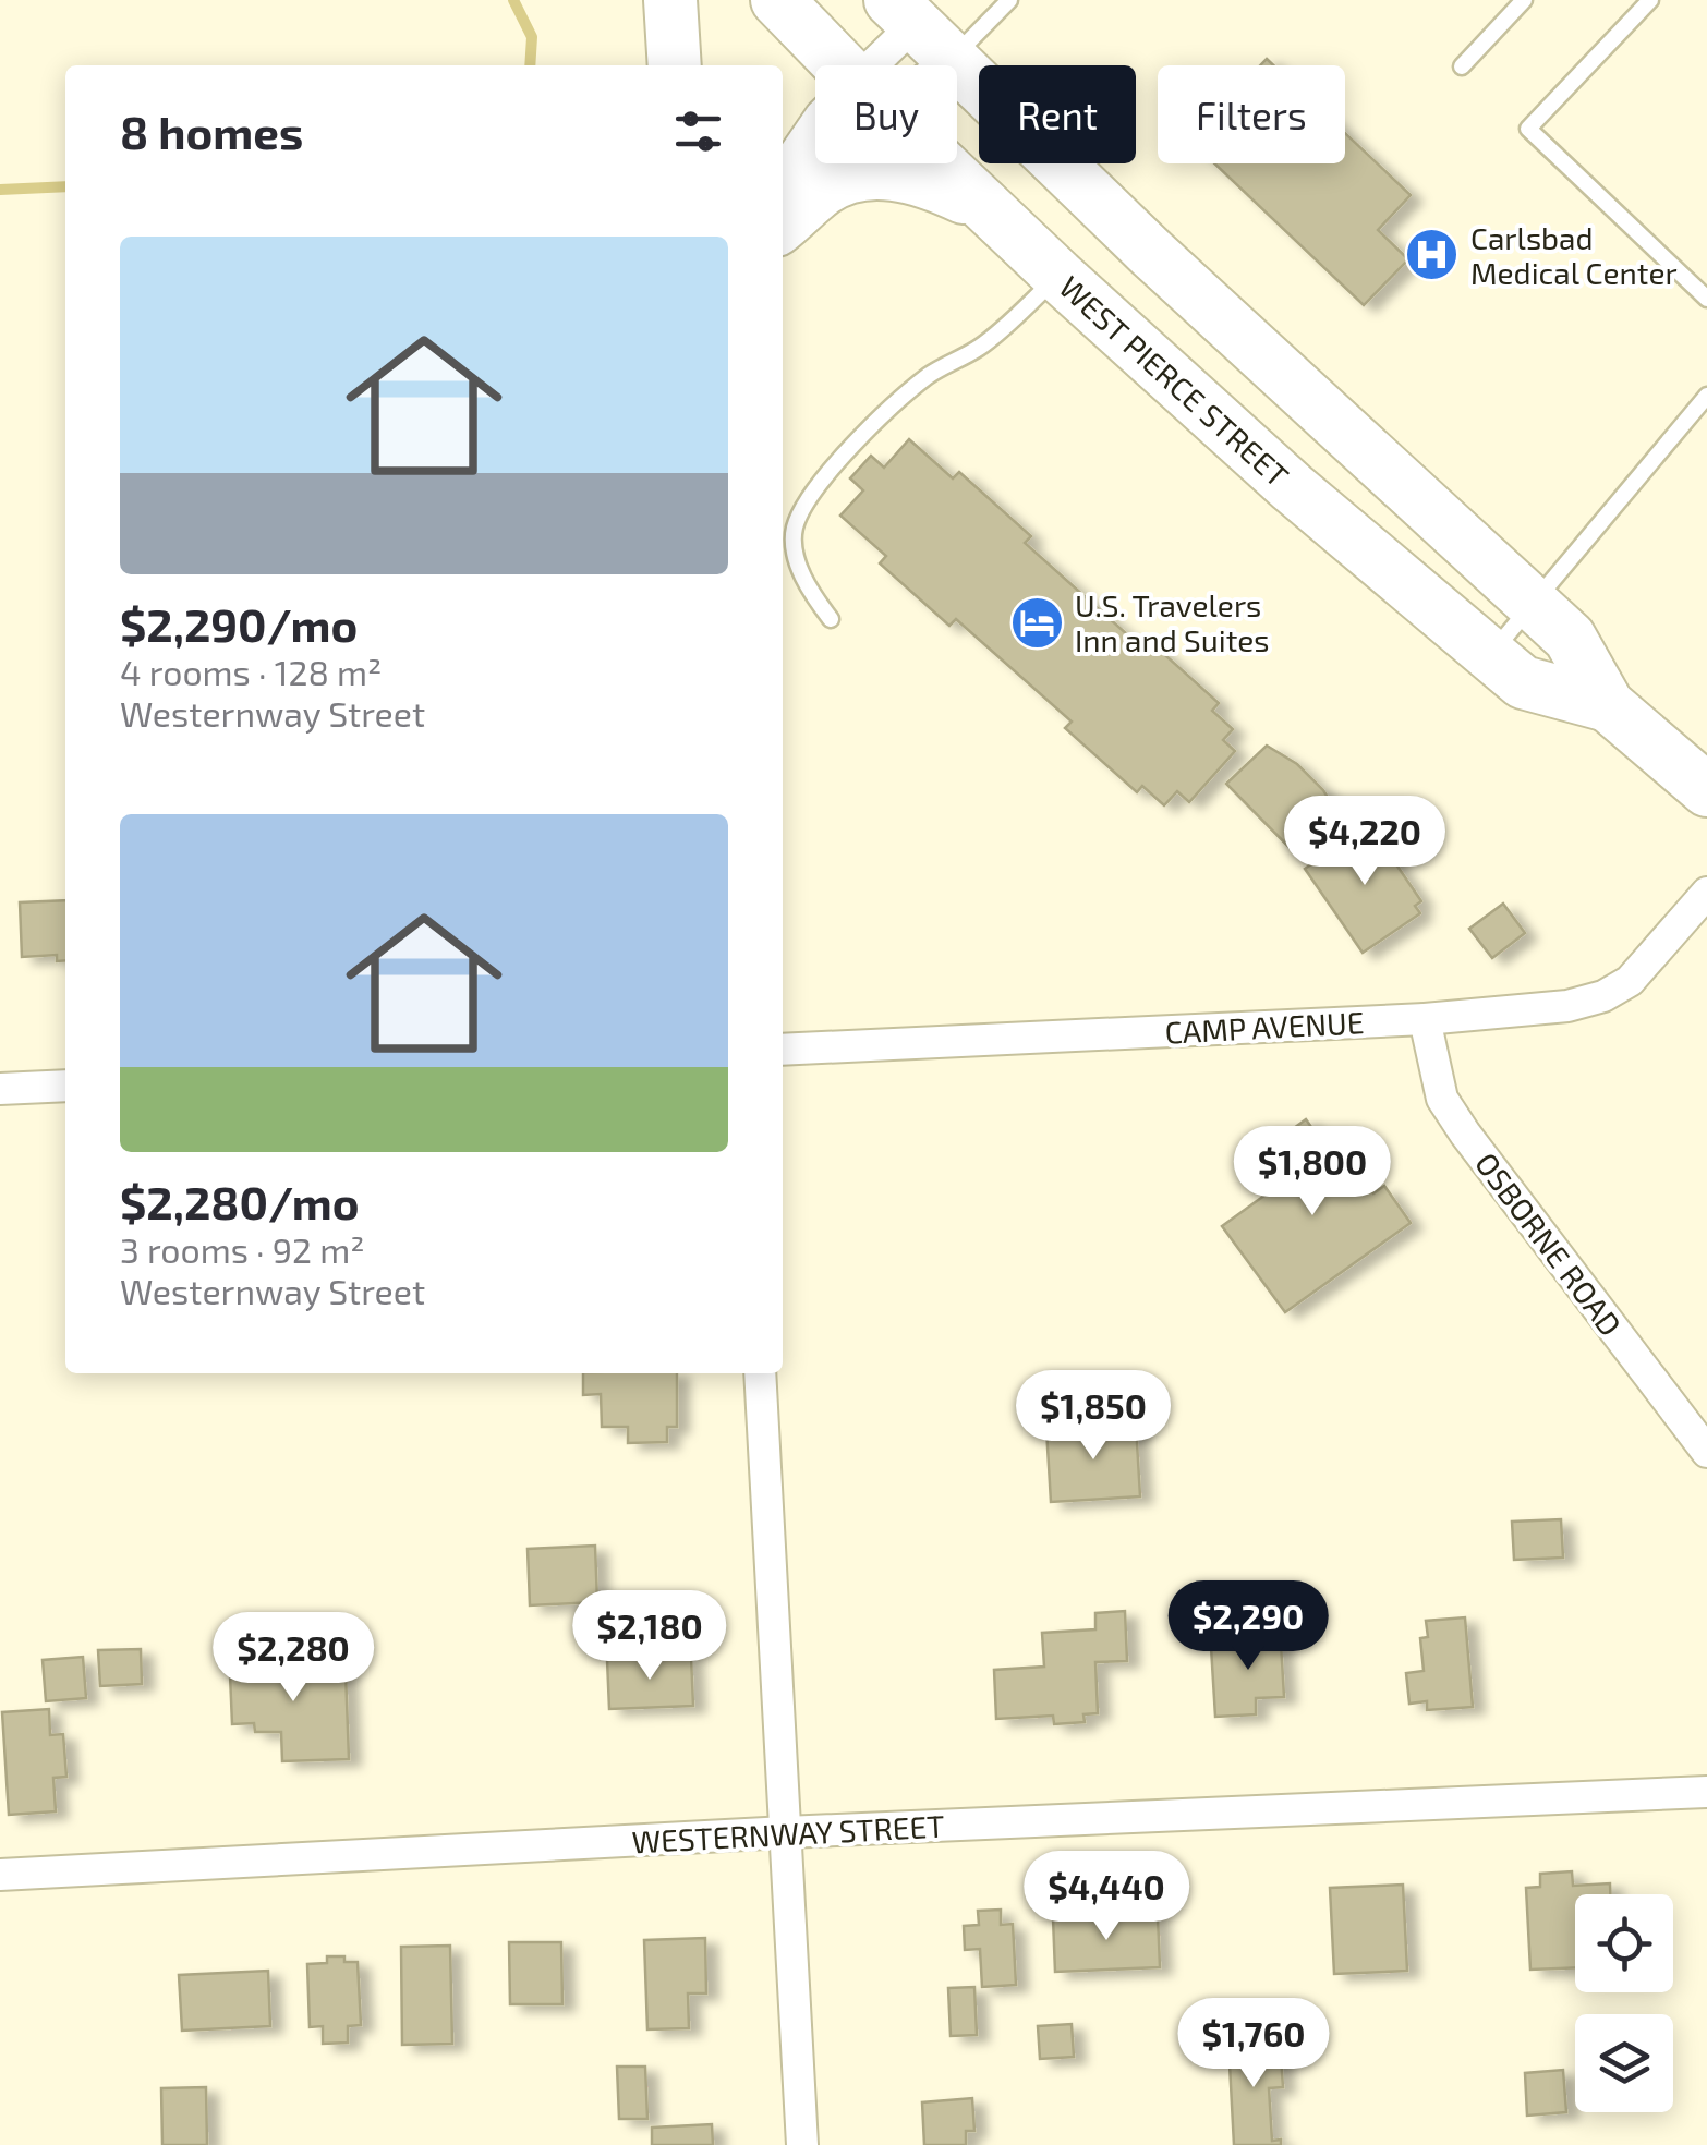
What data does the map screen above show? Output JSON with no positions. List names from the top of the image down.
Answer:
{
  "streets": {
    "highway": ["WEST PIERCE STREET"],
    "street": ["CAMP AVENUE", "OSBORNE ROAD", "WESTERNWAY STREET"]
  },
  "crossings": [
    ["CAMP AVENUE", "OSBORNE ROAD"]
  ],
  "places": {
    "hospital": ["Carlsbad Medical Center"],
    "hotel": ["U.S. Travelers Inn and Suites"]
  },
  "page": {
    "chip": ["Buy", "Rent", "Filters"],
    "heading": "8 homes",
    "list": [
      {
        "name": "$2,290/mo",
        "note": "4 rooms · 128 m² · Westernway Street"
      },
      {
        "name": "$2,280/mo",
        "note": "3 rooms · 92 m² · Westernway Street"
      }
    ],
    "price": [
      "$4,220",
      "$1,800",
      "$1,850",
      "$2,290",
      "$2,180",
      "$2,280",
      "$4,440",
      "$1,760"
    ]
  }
}
